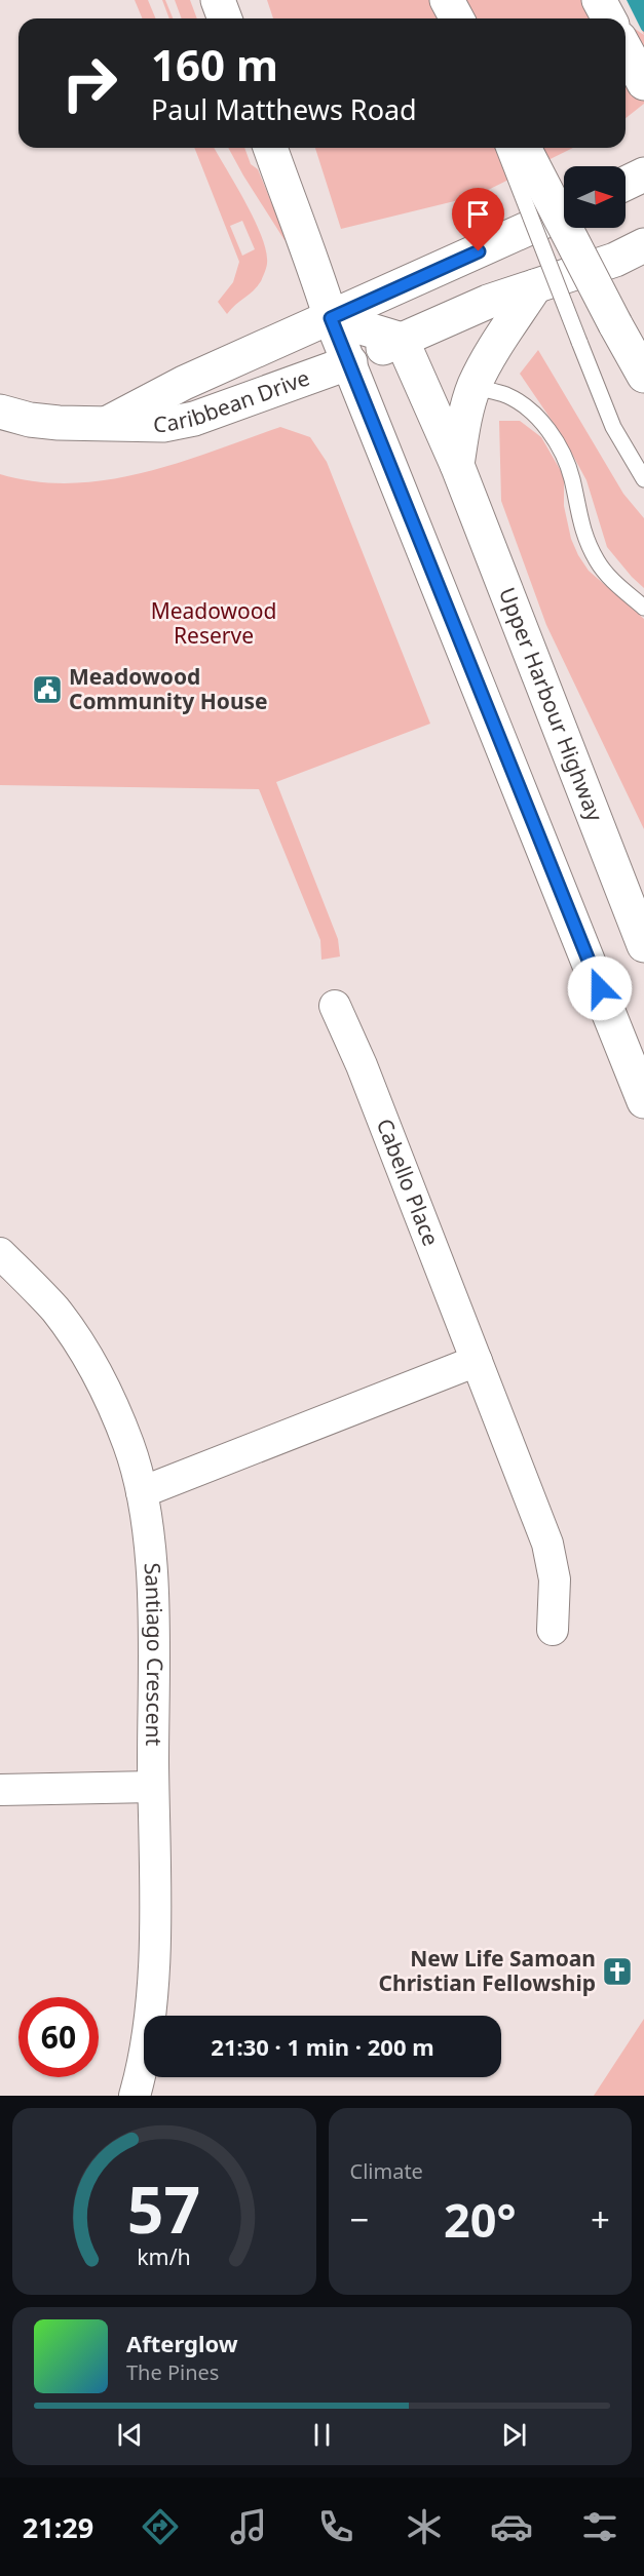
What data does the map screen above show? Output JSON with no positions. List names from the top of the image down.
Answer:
{
  "streets": {
    "main road": ["Caribbean Drive", "Upper Harbour Highway"],
    "street": ["Cabello Place", "Santiago Crescent"]
  },
  "crossings": [
    ["Caribbean Drive", "Upper Harbour Highway"]
  ],
  "parks": ["Meadowood Reserve"],
  "places": {
    "public building": ["Meadowood Community House"],
    "church": ["New Life Samoan Christian Fellowship"]
  },
  "north": "right",
  "page": {
    "turn": ["160 m", "Paul Matthews Road"],
    "limit": "60",
    "trip": "21:30 · 1 min · 200 m",
    "tile": "Climate",
    "heat": ["−", "20°", "+"],
    "song": ["Afterglow", "The Pines"],
    "tabs": "21:29",
    "gauge": ["57", "km/h"]
  }
}
